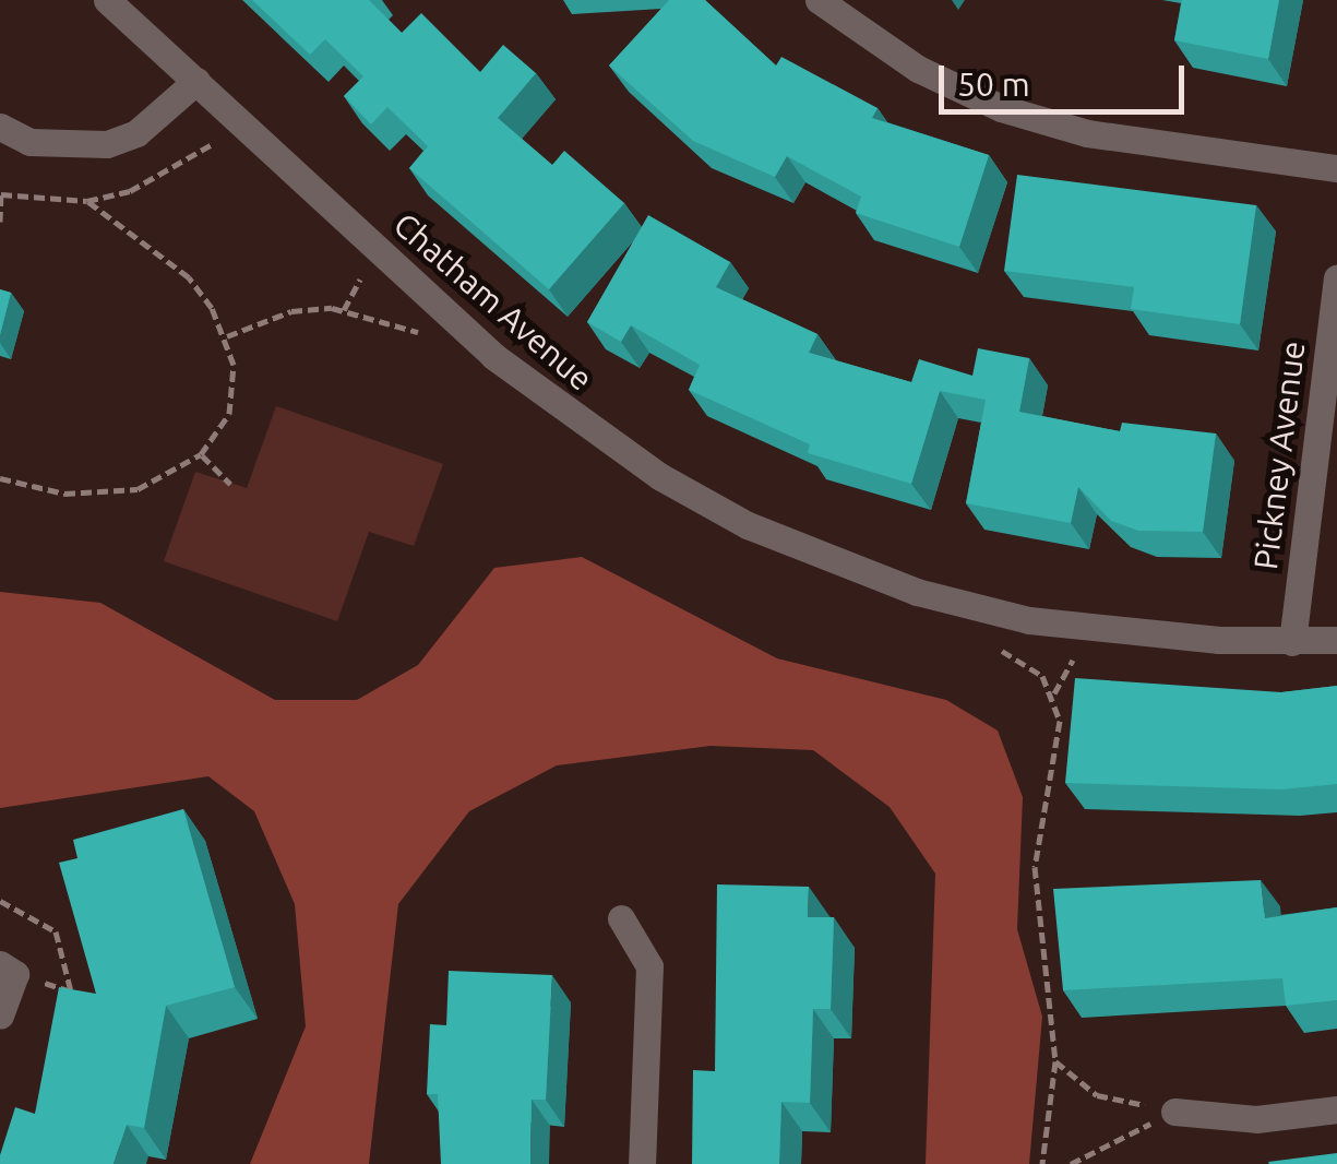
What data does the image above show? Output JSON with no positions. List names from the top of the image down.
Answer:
{
  "streets": {
    "street": ["Chatham Avenue", "Pickney Avenue"]
  },
  "crossings": [
    ["Chatham Avenue", "Pickney Avenue"]
  ],
  "scale_bar": "50 m"
}
